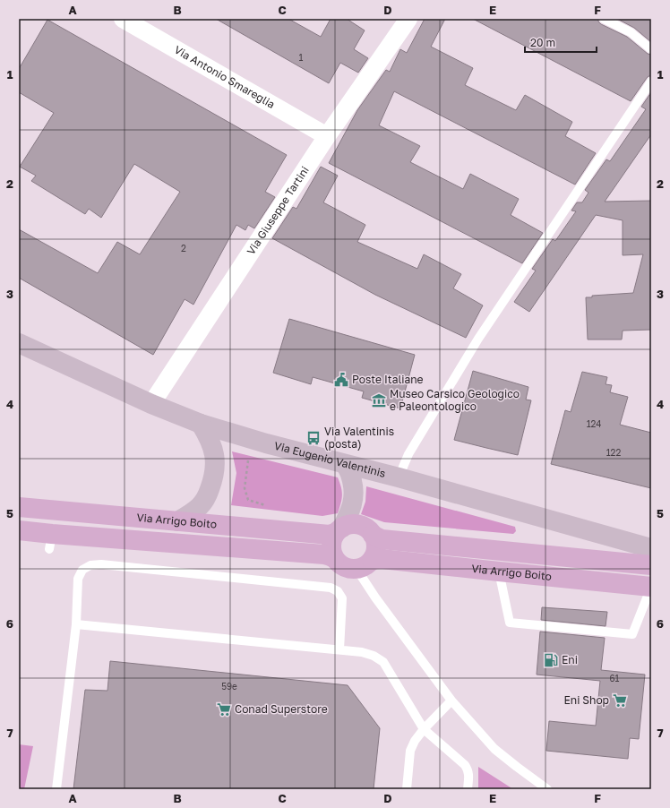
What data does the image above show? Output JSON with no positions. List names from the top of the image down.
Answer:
{
  "streets": {
    "main road": ["Via Eugenio Valentinis", "Via Arrigo Boito"],
    "street": ["Via Antonio Smareglia", "Via Giuseppe Tartini"]
  },
  "crossings": [
    ["Via Antonio Smareglia", "Via Giuseppe Tartini"],
    ["Via Giuseppe Tartini", "Via Eugenio Valentinis"]
  ],
  "places": {
    "public building": ["Poste Italiane"],
    "museum": ["Museo Carsico Geologico e Paleontologico"],
    "bus stop": ["Via Valentinis (posta)"],
    "fuel station": ["Eni"],
    "supermarket": ["Eni Shop", "Conad Superstore"]
  },
  "house_numbers": [
    "1",
    "2",
    "124",
    "122",
    "61",
    "59e"
  ],
  "scale_bar": "20 m",
  "grid": {
    "columns": [
      "A",
      "B",
      "C",
      "D",
      "E",
      "F"
    ],
    "rows": [
      "1",
      "2",
      "3",
      "4",
      "5",
      "6",
      "7"
    ]
  }
}
